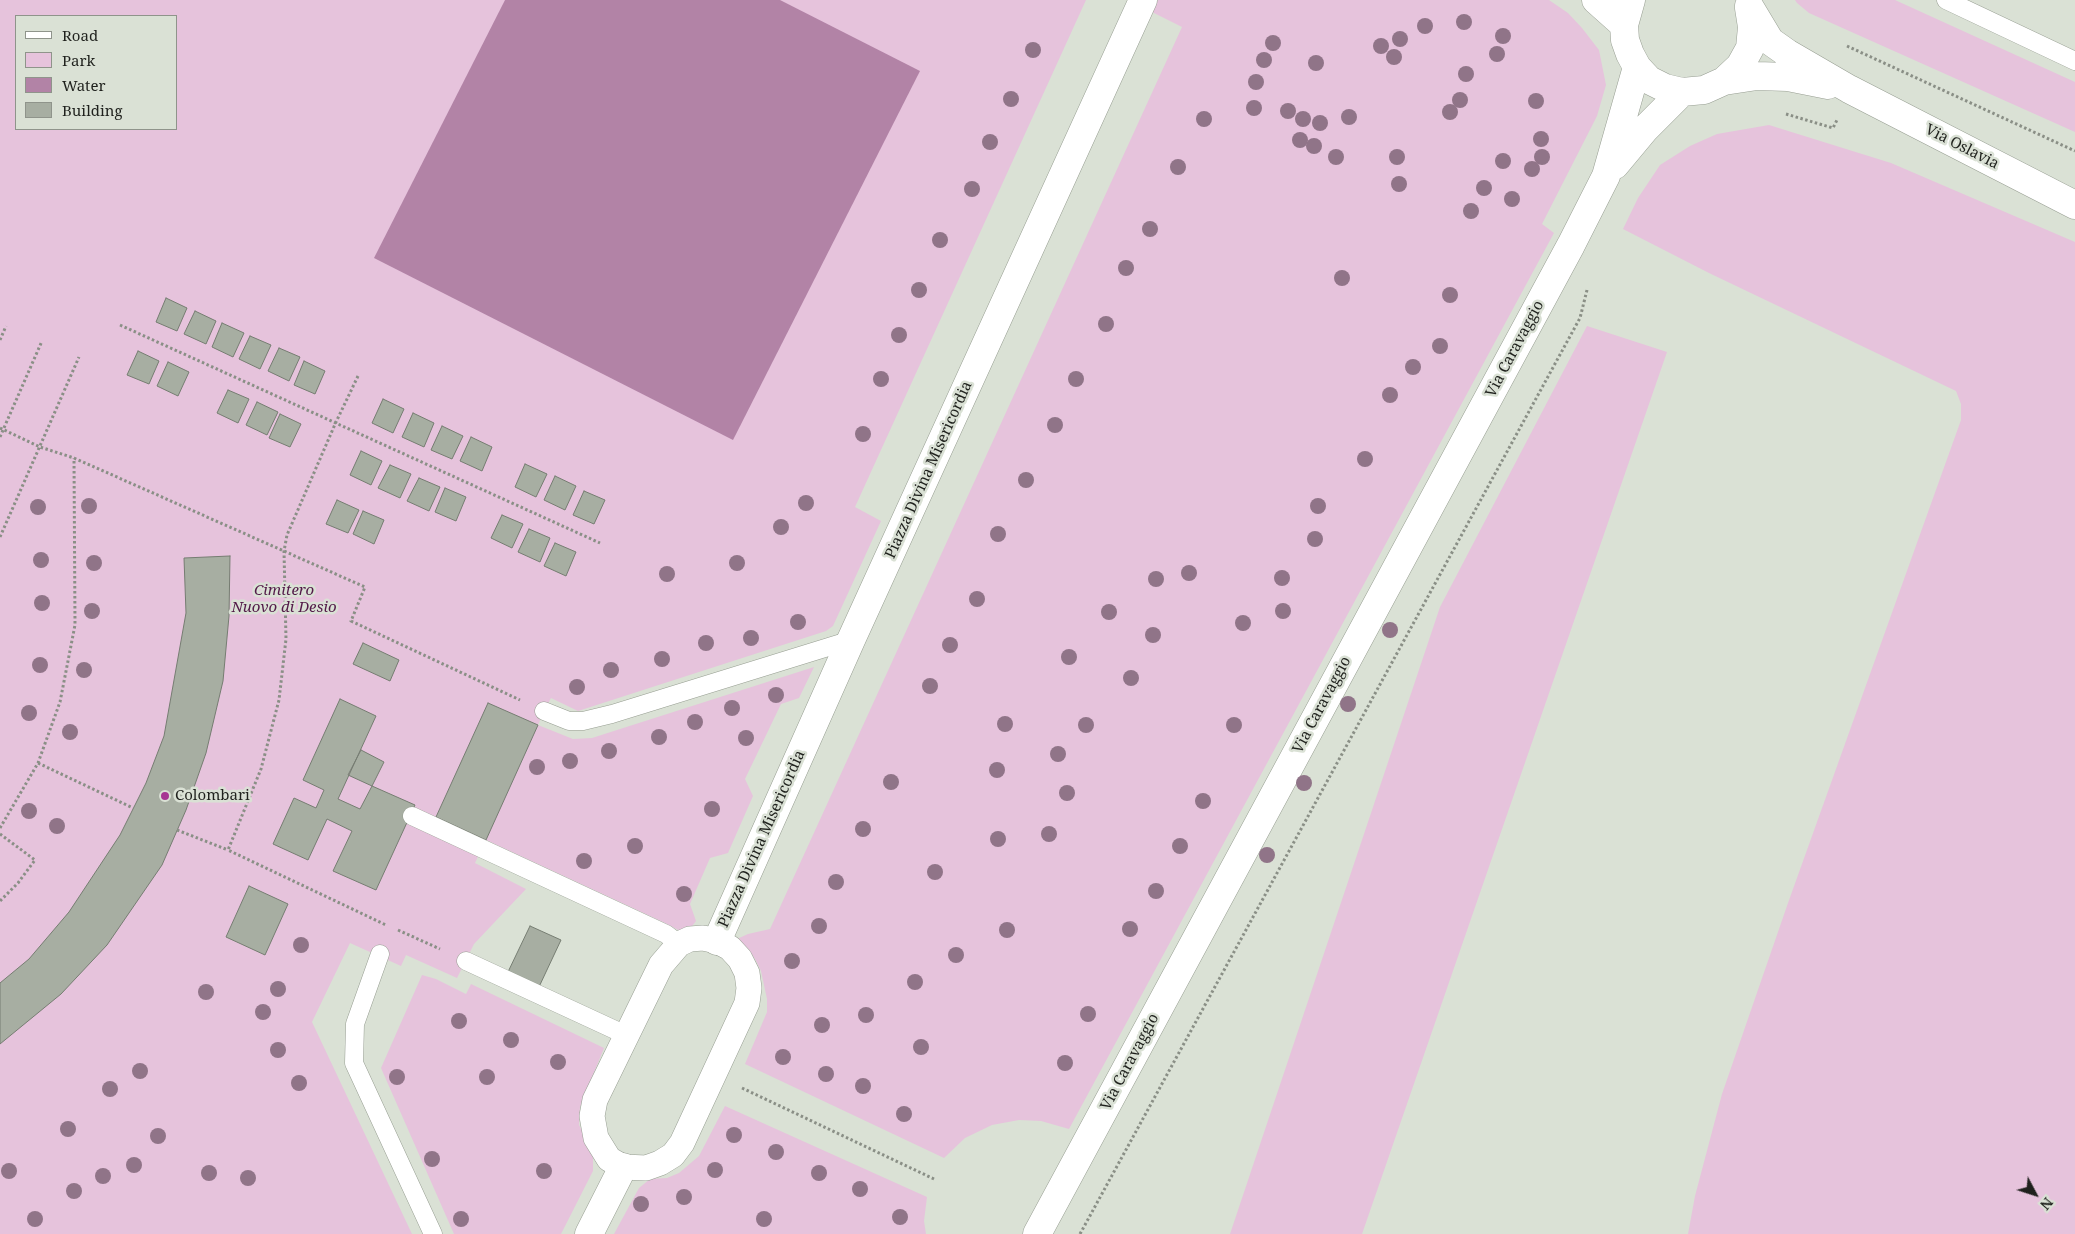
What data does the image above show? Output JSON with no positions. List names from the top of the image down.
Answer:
{
  "streets": {
    "street": ["Via Oslavia", "Via Caravaggio", "Piazza Divina Misericordia"]
  },
  "parks": ["Cimitero Nuovo di Desio"],
  "places": ["Colombari"],
  "legend": [
    "Road",
    "Park",
    "Water",
    "Building"
  ],
  "north": "bottom right"
}
